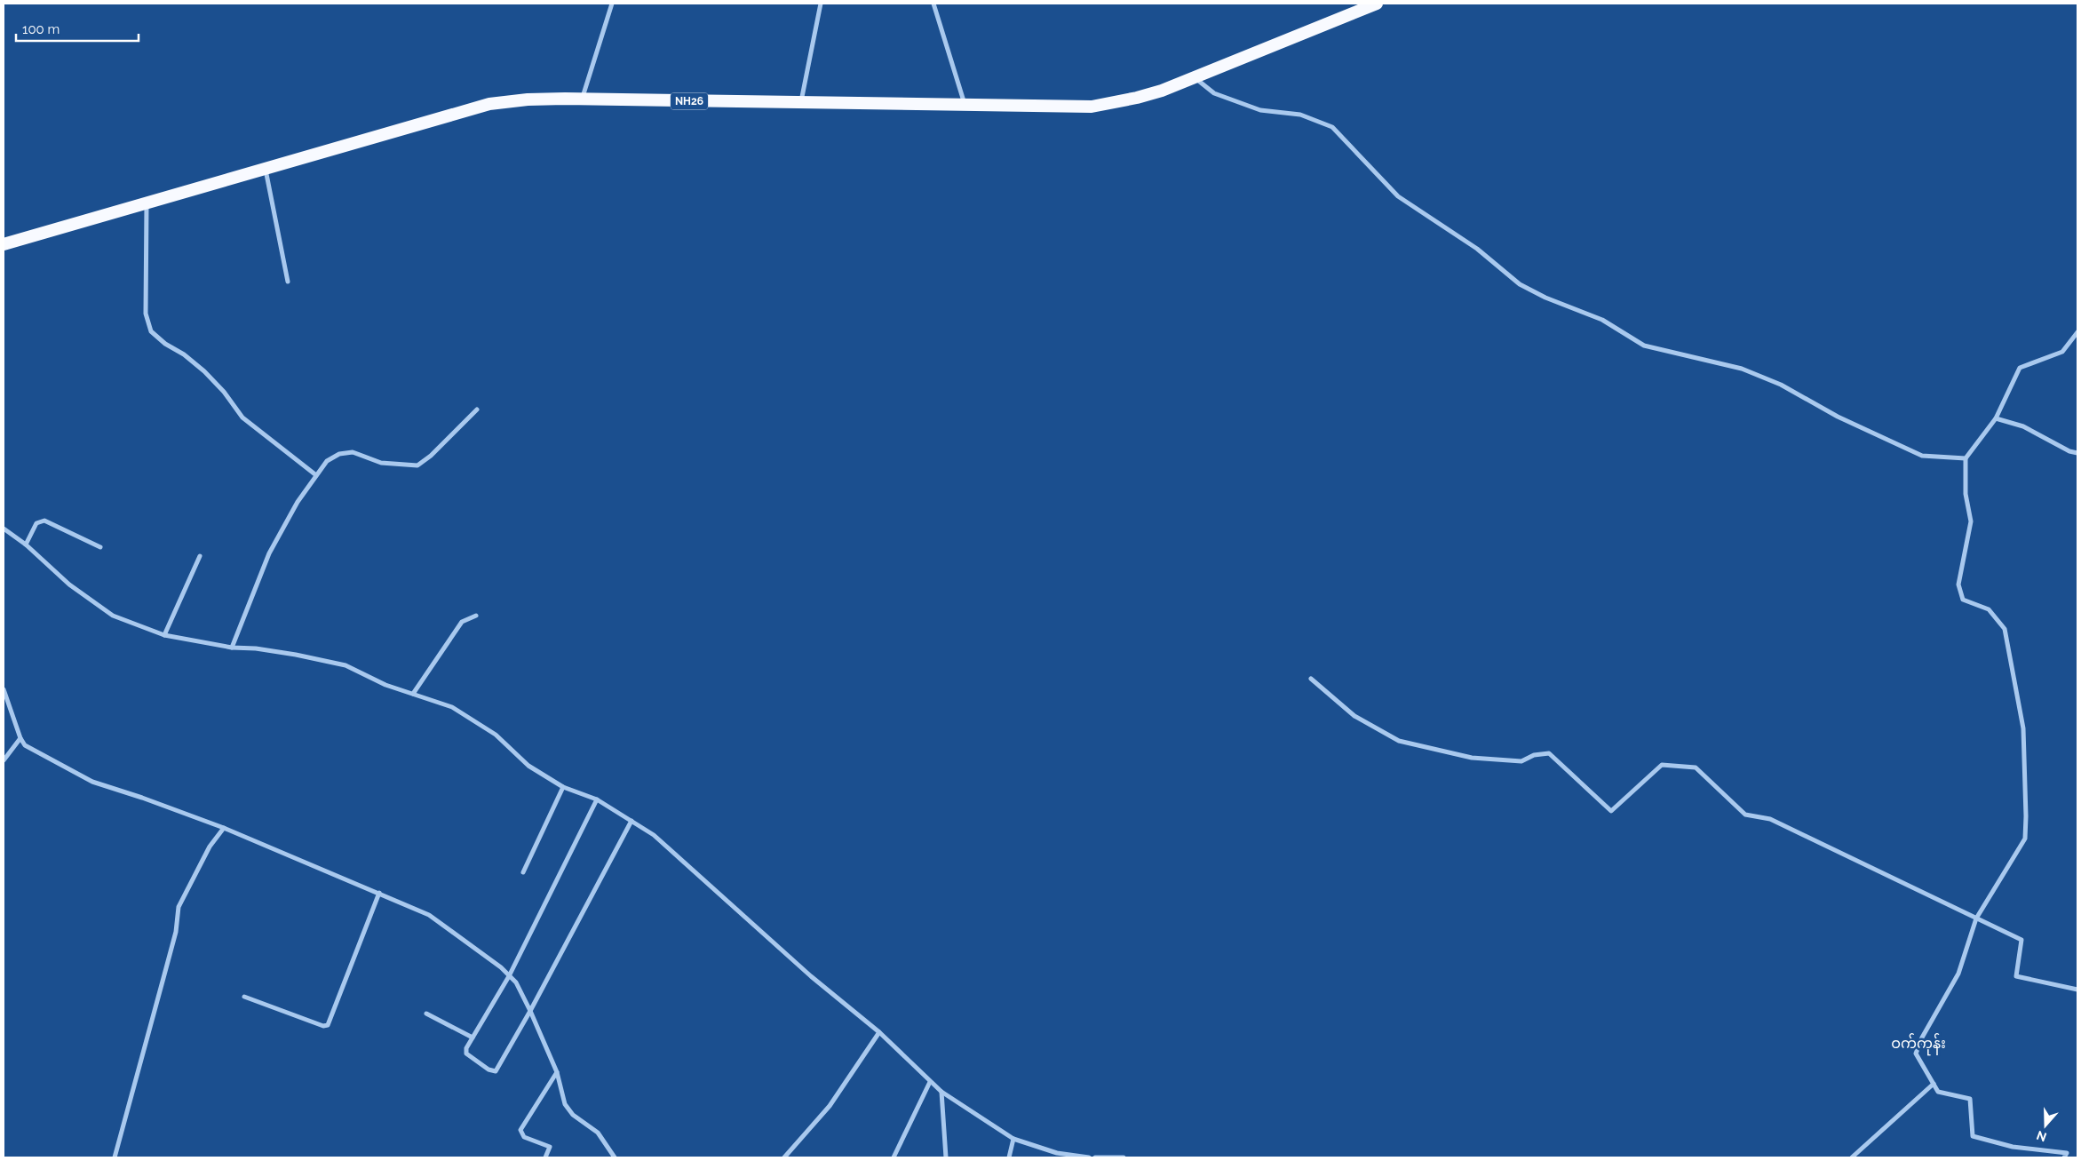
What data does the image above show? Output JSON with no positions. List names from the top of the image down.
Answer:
{
  "streets": {
    "highway": ["NH26"]
  },
  "districts": ["ဝက်ကုန်း"],
  "scale_bar": "100 m",
  "north": "bottom"
}
